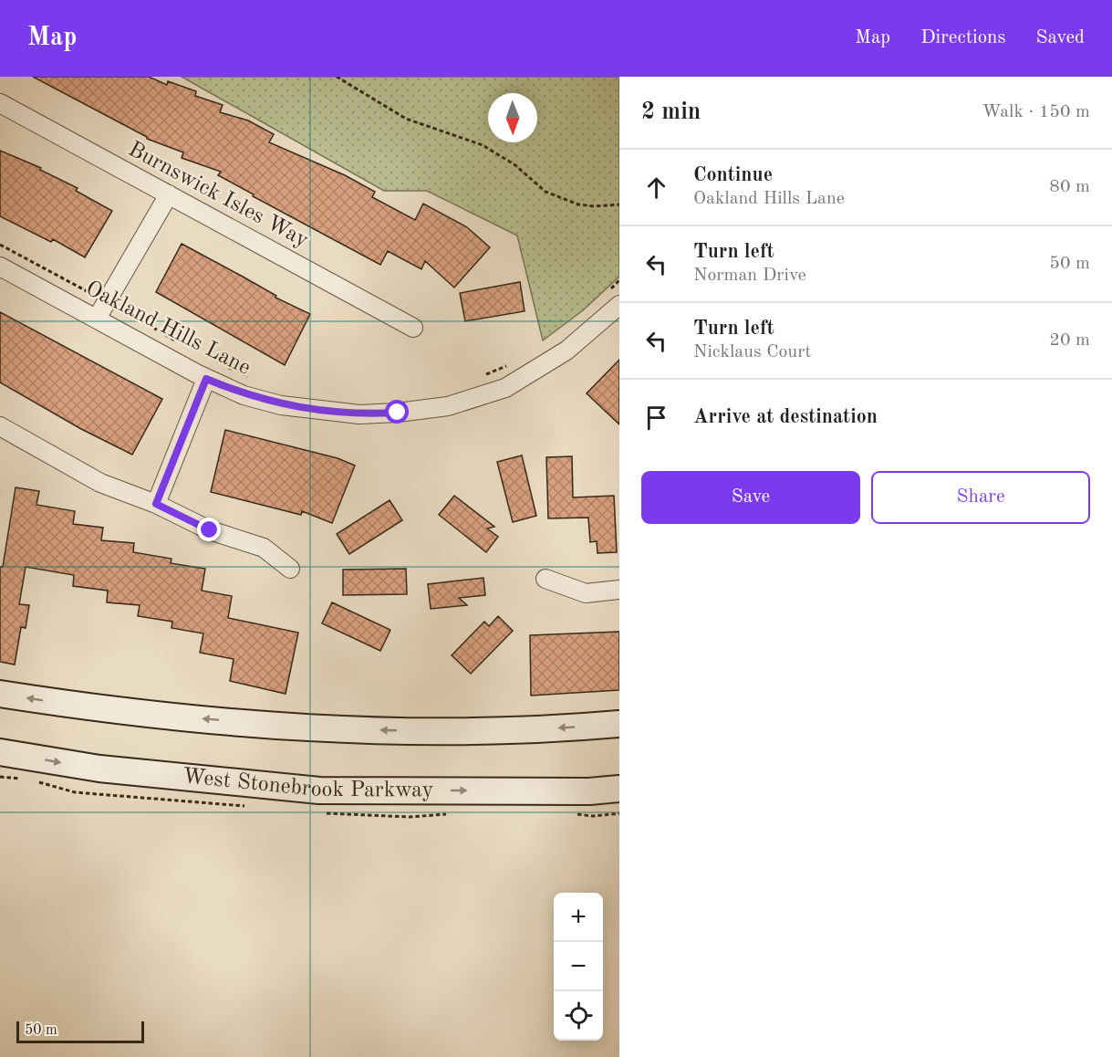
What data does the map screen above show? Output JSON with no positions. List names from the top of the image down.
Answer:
{
  "streets": {
    "street": ["Burnswick Isles Way", "Oakland Hills Lane", "West Stonebrook Parkway"]
  },
  "scale_bar": "50 m",
  "north": "bottom",
  "page": {
    "header": "Map",
    "nav": ["Map", "Directions", "Saved"],
    "heading": ["2 min", "Walk · 150 m"],
    "list": [
      ["Continue", "Oakland Hills Lane", "80 m"],
      ["Turn left", "Norman Drive", "50 m"],
      ["Turn left", "Nicklaus Court", "20 m"],
      "Arrive at destination"
    ],
    "buttons": ["Save", "Share"],
    "map_buttons": ["+", "−"],
    "scale": "50 m"
  }
}
